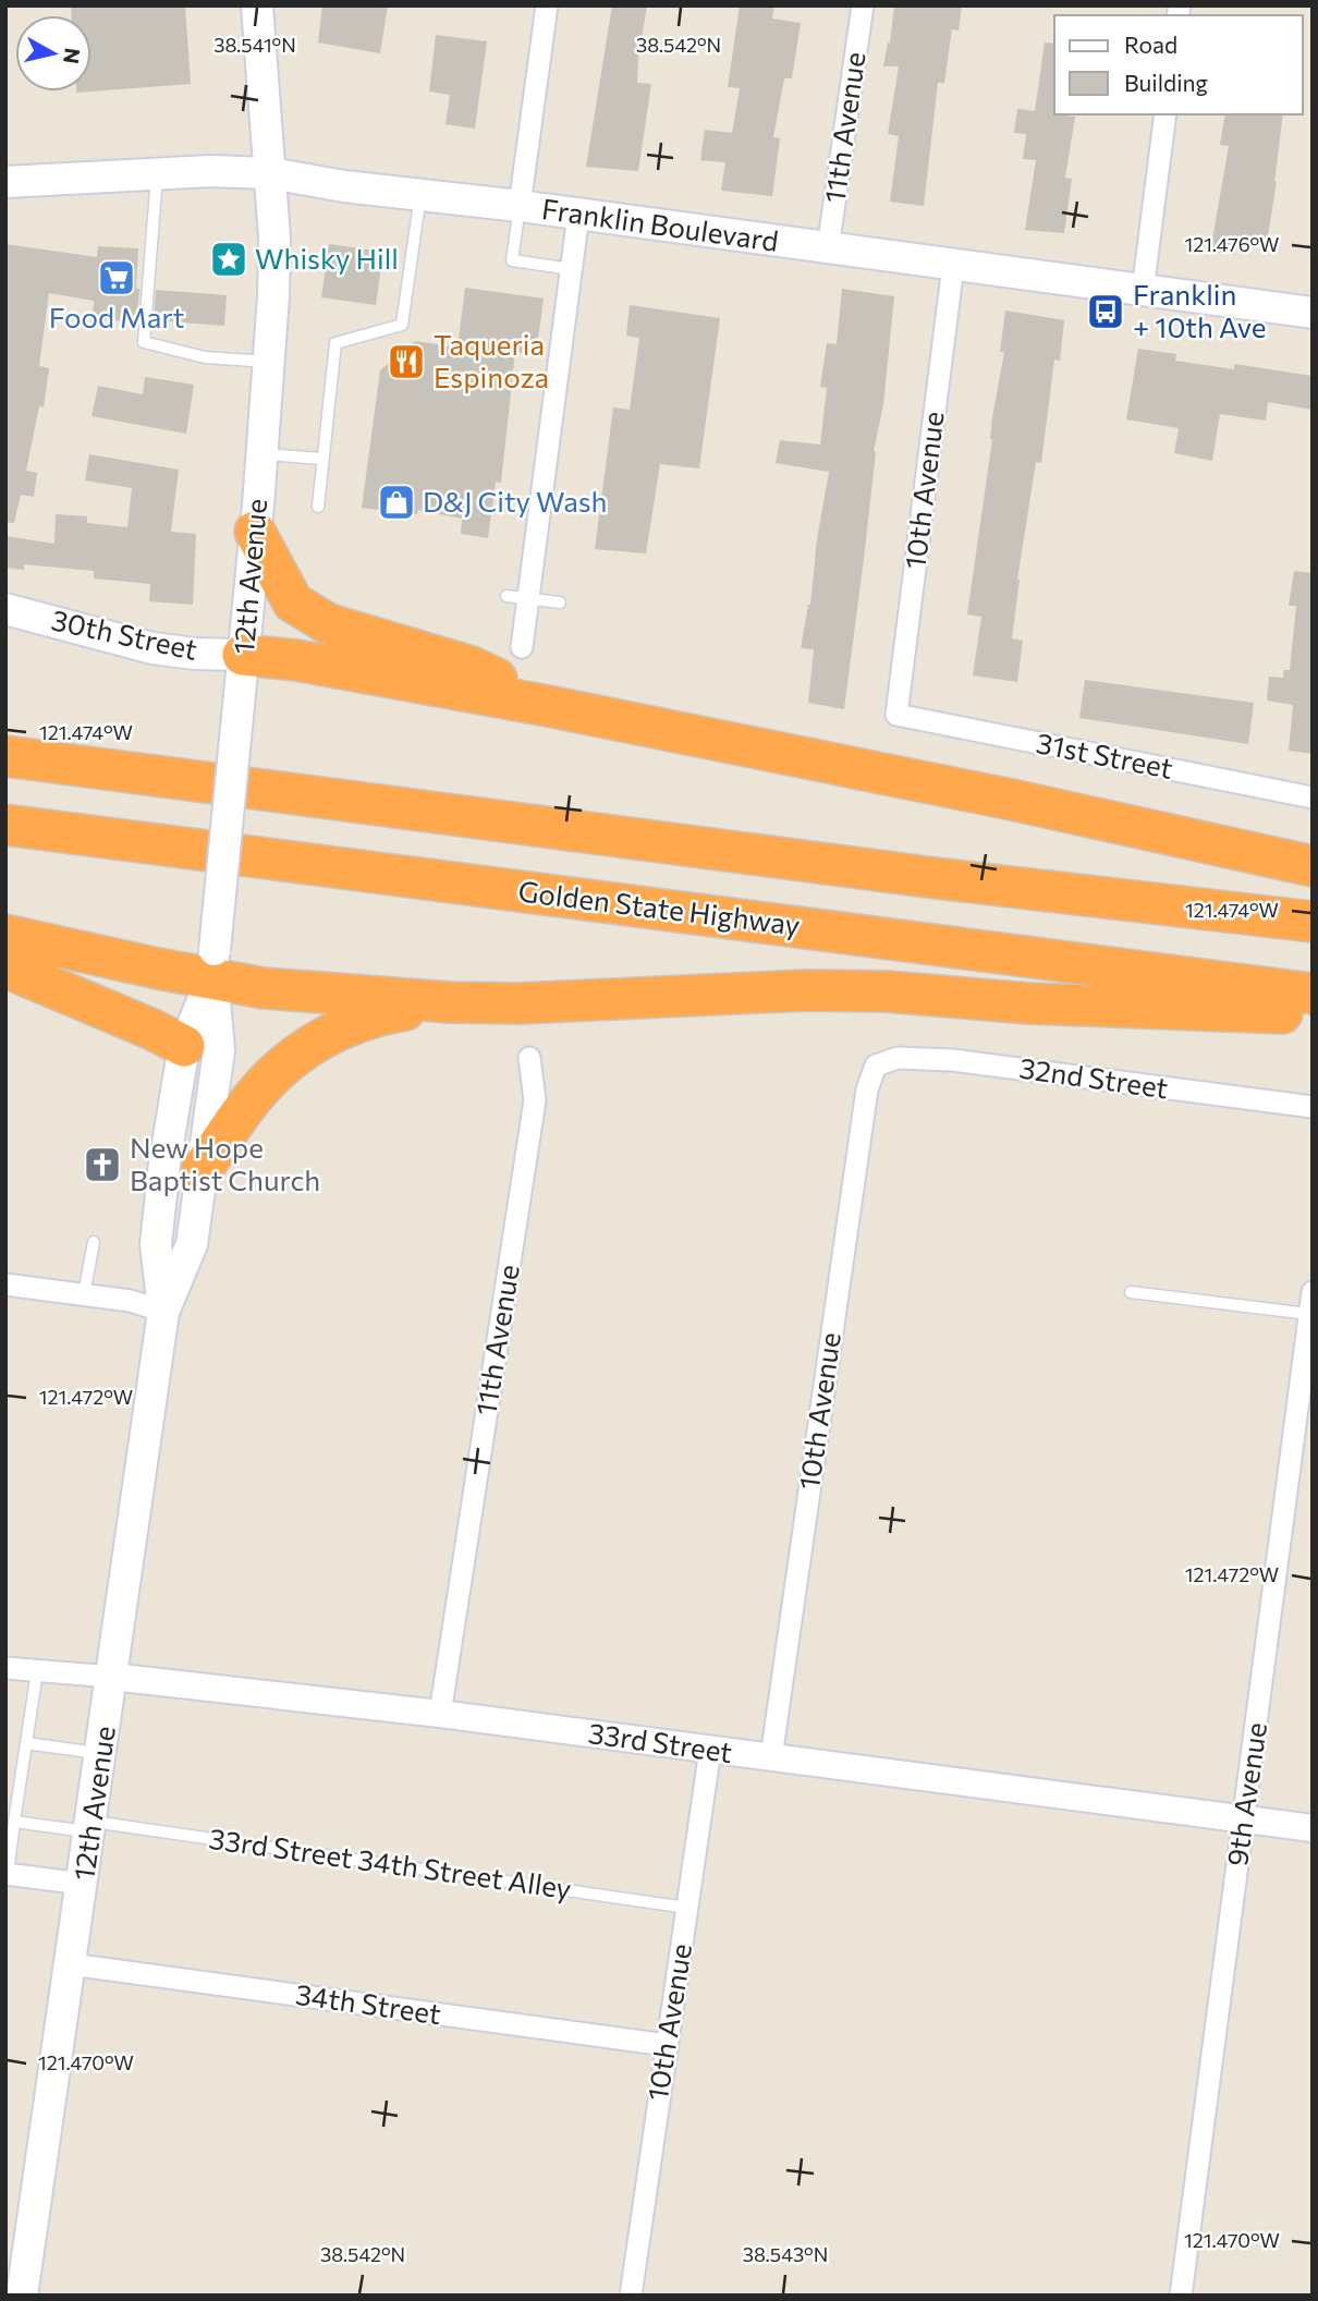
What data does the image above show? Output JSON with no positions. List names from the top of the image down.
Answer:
{
  "streets": {
    "highway": ["Golden State Highway"],
    "main road": ["Franklin Boulevard", "12th Avenue", "30th Street"],
    "street": [
      "11th Avenue",
      "10th Avenue",
      "31st Street",
      "32nd Street",
      "33rd Street",
      "9th Avenue",
      "34th Street"
    ],
    "lane": ["33rd Street 34th Street Alley"]
  },
  "crossings": [
    ["11th Avenue", "Franklin Boulevard"],
    ["11th Avenue", "33rd Street"],
    ["Franklin Boulevard", "10th Avenue"],
    ["Franklin Boulevard", "12th Avenue"],
    ["10th Avenue", "31st Street"],
    ["10th Avenue", "32nd Street"],
    ["10th Avenue", "33rd Street"],
    ["10th Avenue", "33rd Street 34th Street Alley"],
    ["10th Avenue", "34th Street"],
    ["12th Avenue", "30th Street"],
    ["12th Avenue", "33rd Street"],
    ["12th Avenue", "33rd Street 34th Street Alley"],
    ["12th Avenue", "34th Street"],
    ["33rd Street", "9th Avenue"]
  ],
  "places": {
    "place": ["Whisky Hill"],
    "supermarket": ["Food Mart"],
    "bus stop": ["Franklin + 10th Ave"],
    "restaurant": ["Taqueria Espinoza"],
    "shop": ["D&J City Wash"],
    "church": ["New Hope Baptist Church"]
  },
  "legend": ["Road", "Building"],
  "north": "right",
  "coordinates": [
    "38.541°N",
    "38.542°N",
    "121.476°W",
    "121.474°W",
    "121.472°W",
    "121.470°W",
    "38.543°N"
  ]
}
